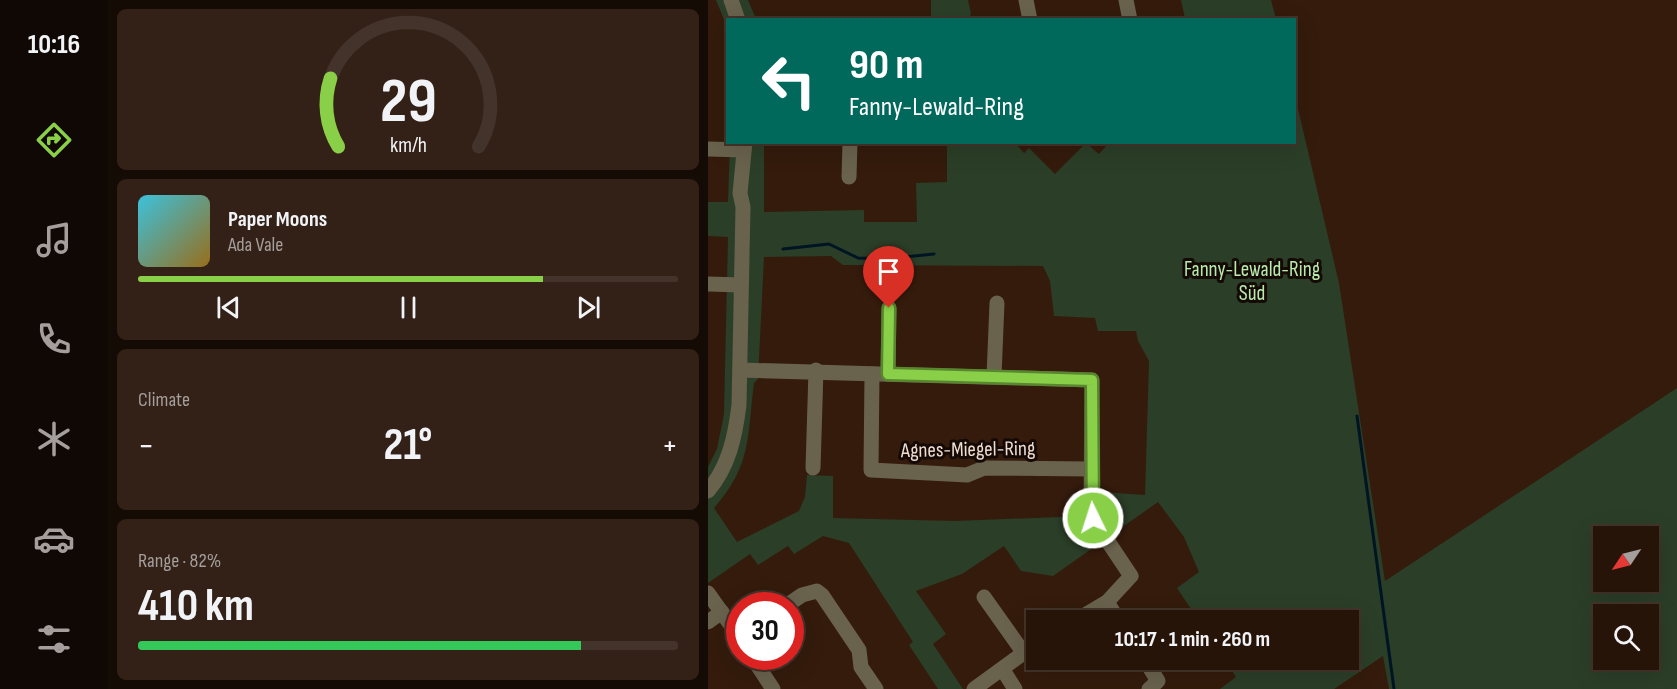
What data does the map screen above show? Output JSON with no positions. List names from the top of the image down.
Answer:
{
  "streets": {
    "street": ["Agnes-Miegel-Ring"]
  },
  "parks": ["Fanny-Lewald-Ring Süd"],
  "north": "bottom left",
  "page": {
    "tabs": "10:16",
    "turn": ["90 m", "Fanny-Lewald-Ring"],
    "song": ["Paper Moons", "Ada Vale"],
    "tile": [
      "Climate",
      ["Range · 82%", "410 km"]
    ],
    "heat": ["−", "21°", "+"],
    "limit": "30",
    "trip": "10:17 · 1 min · 260 m",
    "gauge": ["29", "km/h"]
  }
}
